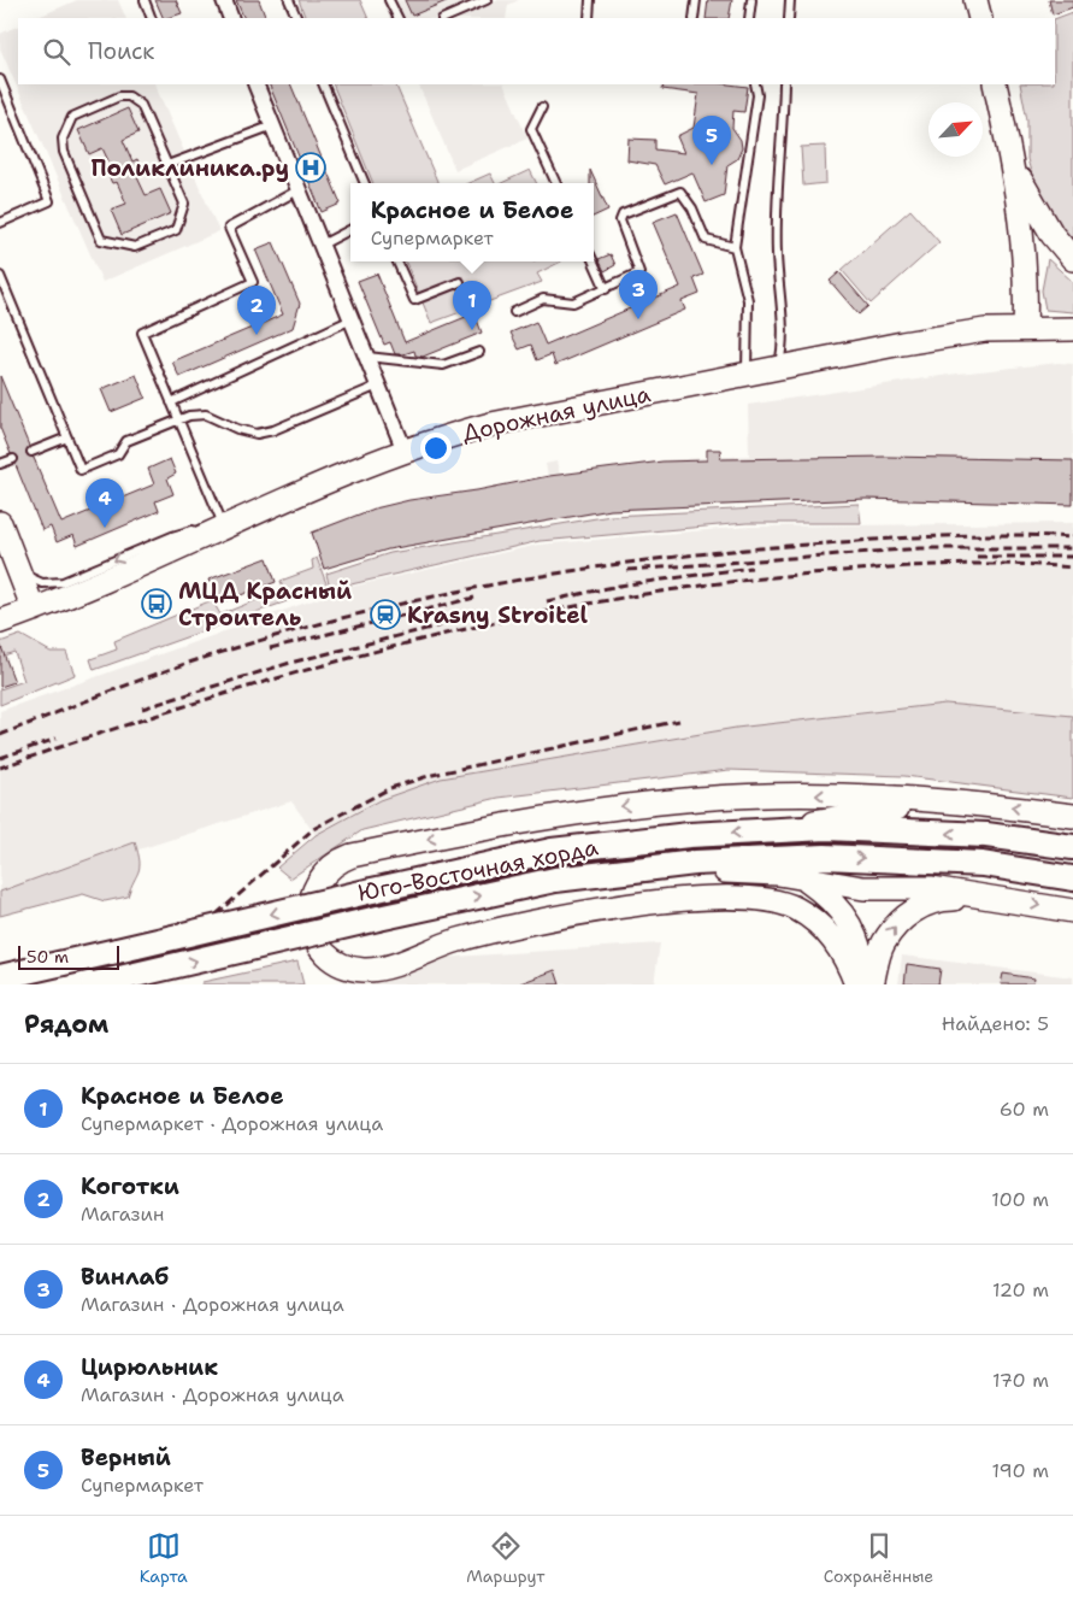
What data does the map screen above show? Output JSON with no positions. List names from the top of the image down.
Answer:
{
  "streets": {
    "main road": ["Юго-Восточная хорда"],
    "street": ["Дорожная улица"]
  },
  "places": {
    "hospital": ["Поликлиника.ру"],
    "bus stop": ["МЦД Красный Строитель"],
    "station": ["Krasny Stroitel"]
  },
  "scale_bar": "50 m",
  "north": "top right",
  "page": {
    "search": "Поиск",
    "pins": [
      "5",
      "3",
      "1",
      "2",
      "4"
    ],
    "popup": ["Красное и Белое", "Супермаркет"],
    "scale": "50 m",
    "heading": ["Рядом", "Найдено: 5"],
    "list": [
      {
        "mark": "1",
        "name": "Красное и Белое",
        "note": "Супермаркет · Дорожная улица",
        "value": "60 m"
      },
      {
        "mark": "2",
        "name": "Коготки",
        "note": "Магазин",
        "value": "100 m"
      },
      {
        "mark": "3",
        "name": "Винлаб",
        "note": "Магазин · Дорожная улица",
        "value": "120 m"
      },
      {
        "mark": "4",
        "name": "Цирюльник",
        "note": "Магазин · Дорожная улица",
        "value": "170 m"
      },
      {
        "mark": "5",
        "name": "Верный",
        "note": "Супермаркет",
        "value": "190 m"
      }
    ],
    "nav": ["Карта", "Маршрут", "Сохранённые"]
  }
}
